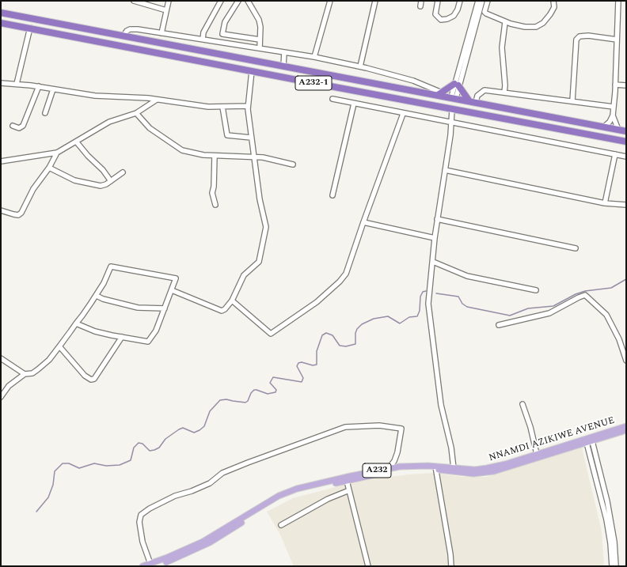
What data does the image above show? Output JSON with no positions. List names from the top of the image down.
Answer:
{
  "streets": {
    "highway": ["A232-1"],
    "main road": ["NNAMDI AZIKIWE AVENUE", "A232"]
  }
}
